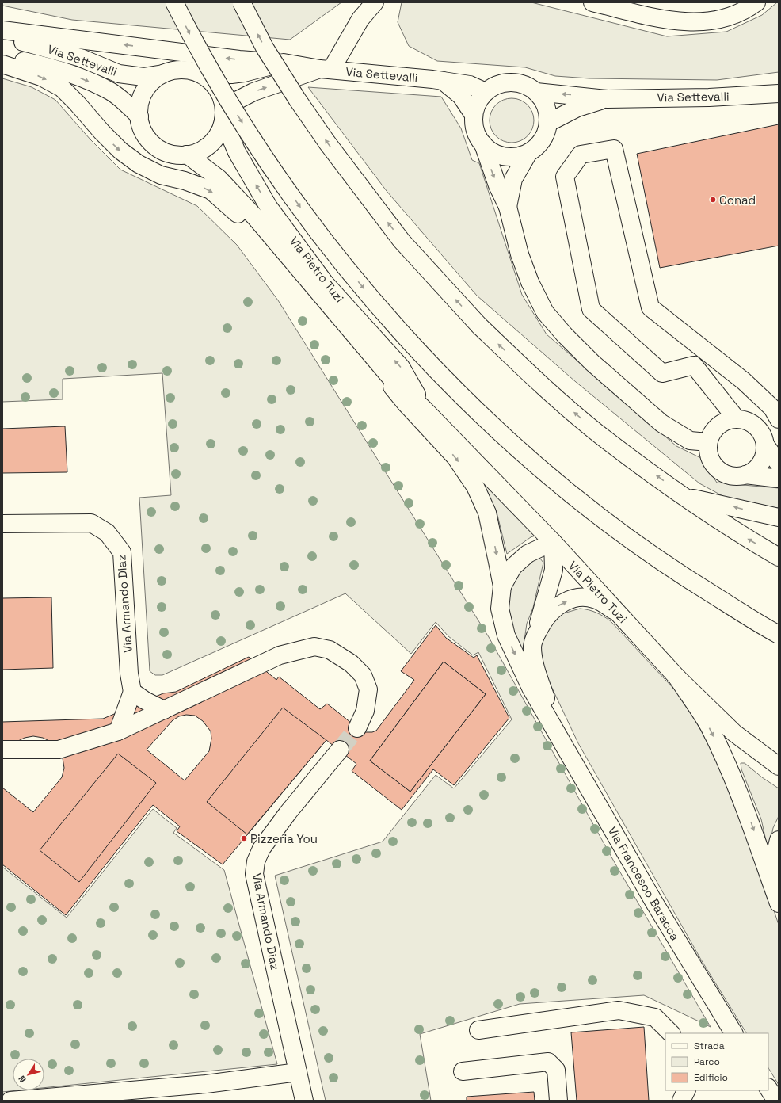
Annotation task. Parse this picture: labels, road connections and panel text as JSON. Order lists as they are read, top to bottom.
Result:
{
  "streets": {
    "main road": [
      "Via Settevalli",
      "Via Pietro Tuzi",
      "Via Armando Diaz",
      "Via Francesco Baracca"
    ]
  },
  "crossings": [
    ["Via Settevalli", "Via Pietro Tuzi"]
  ],
  "places": ["Conad", "Pizzeria You"],
  "legend": ["Strada", "Parco", "Edificio"],
  "north": "bottom left"
}
